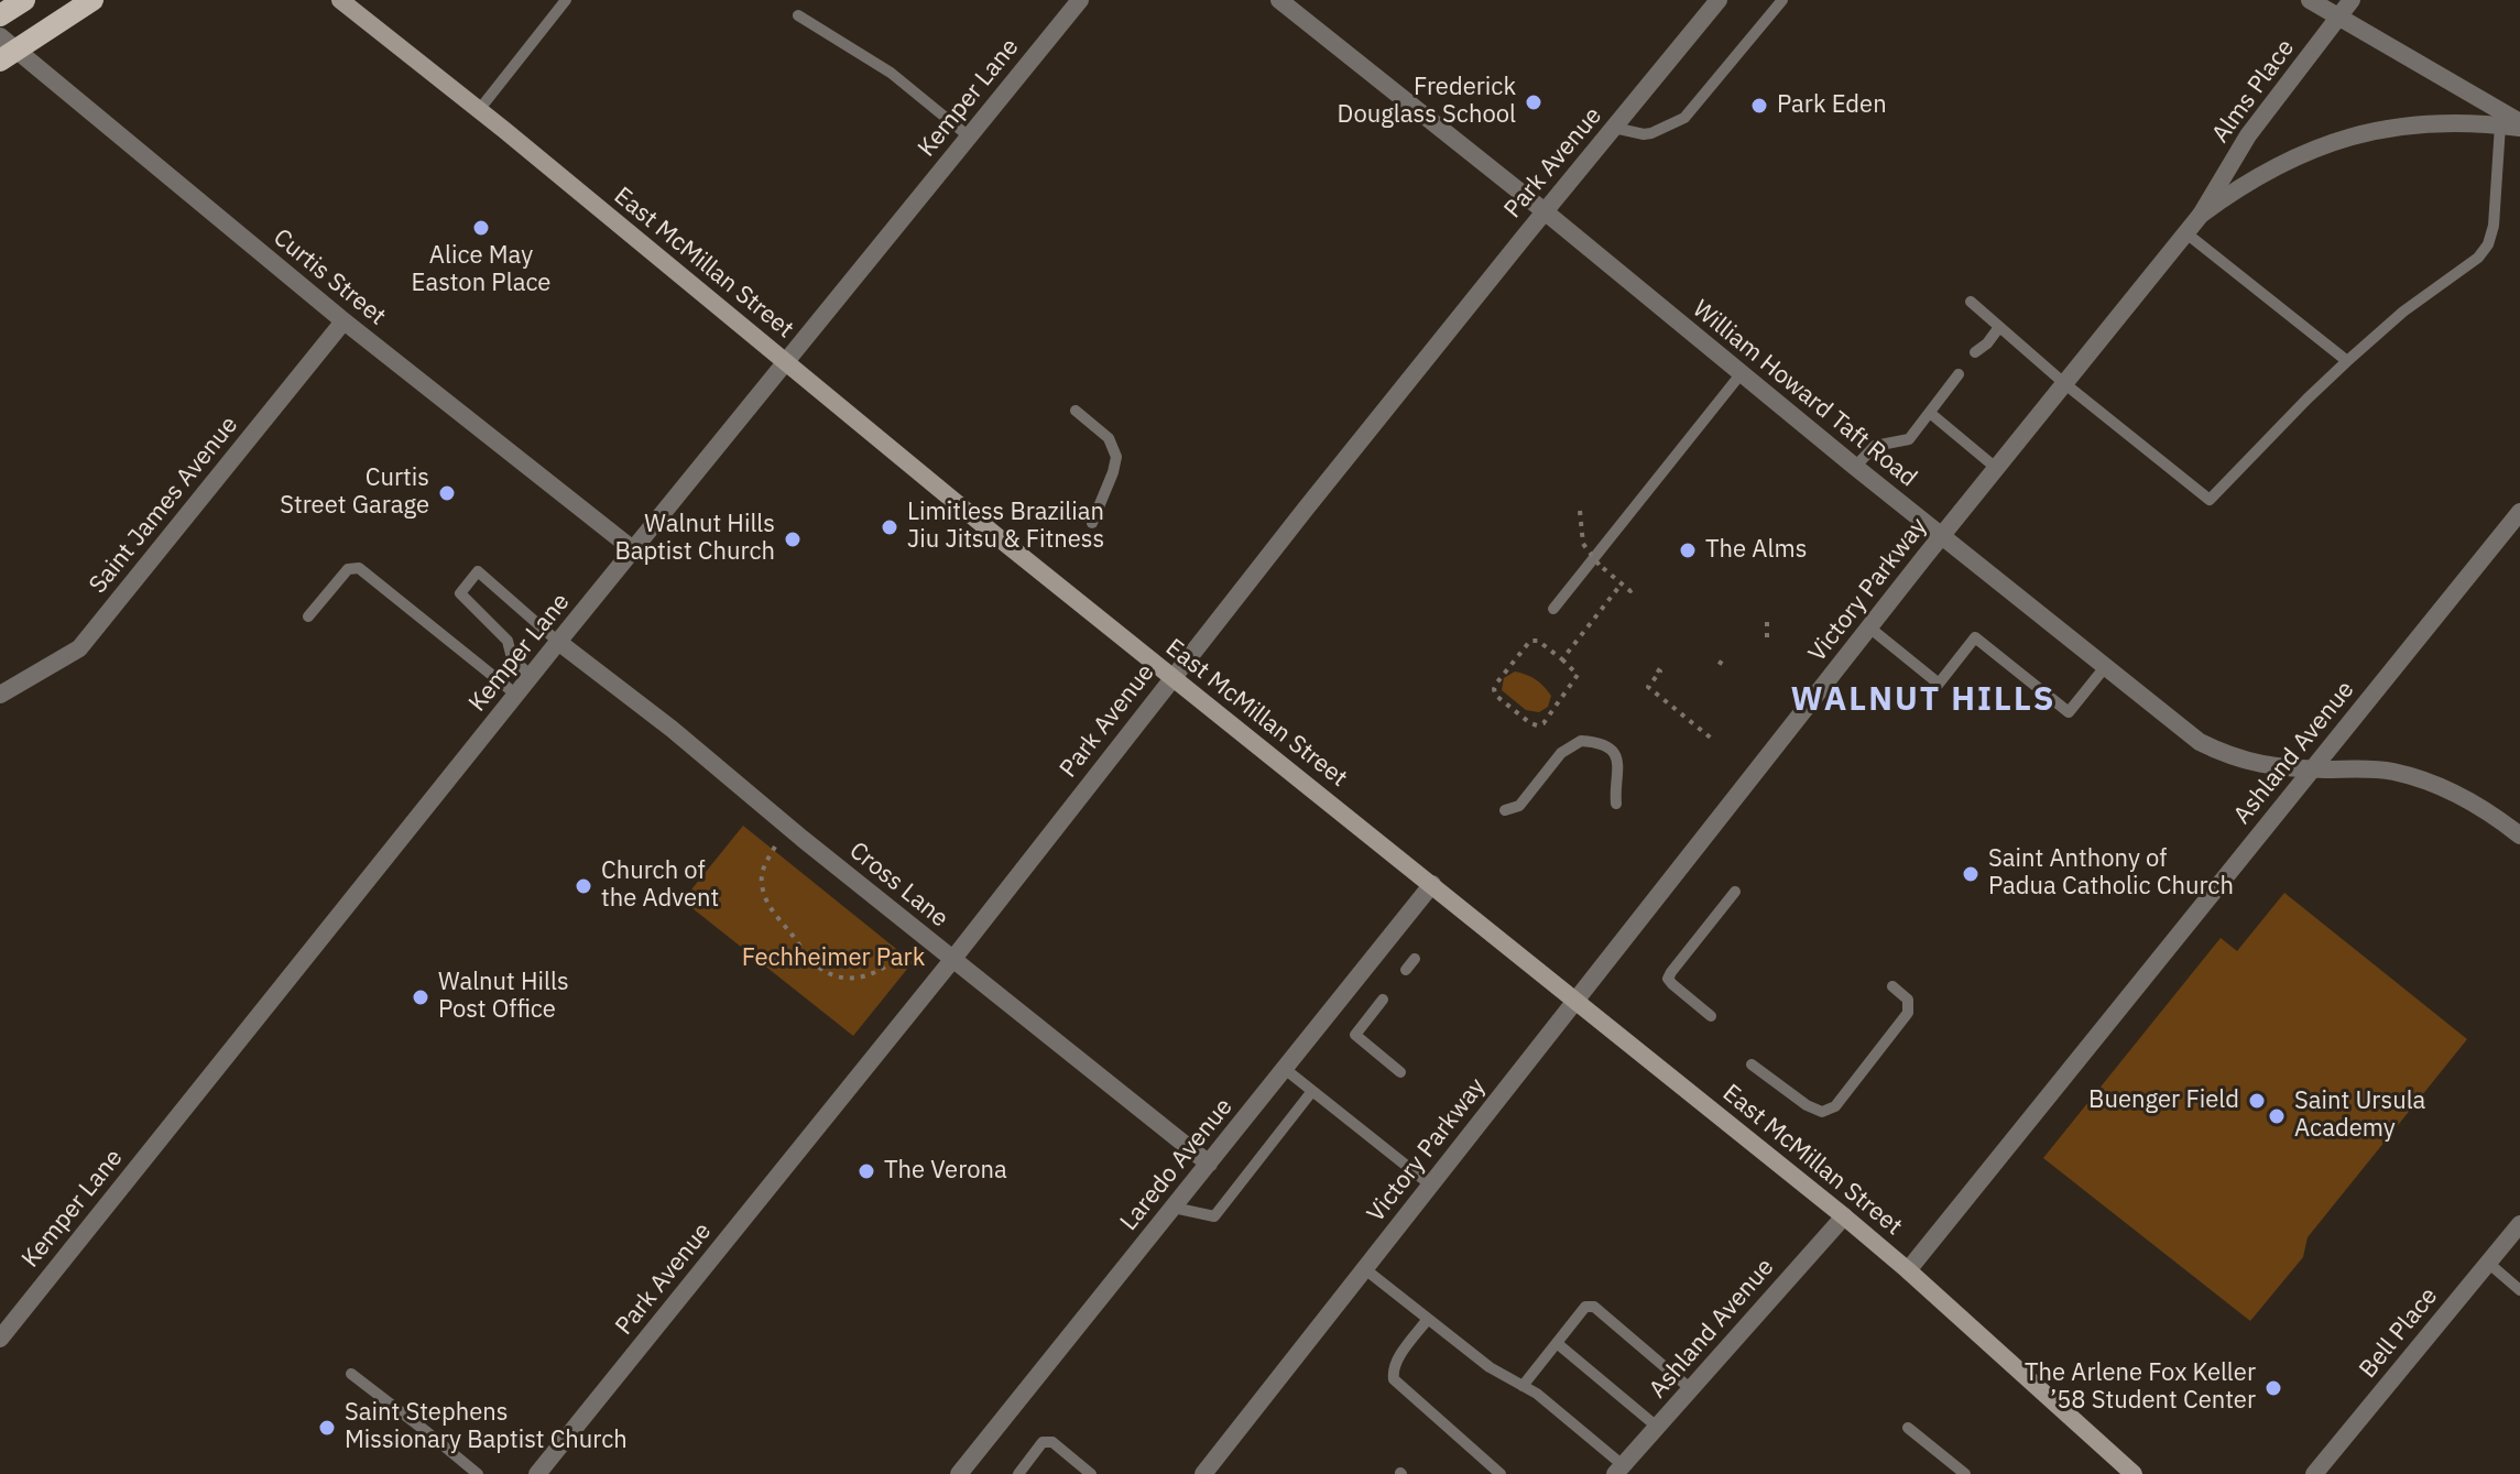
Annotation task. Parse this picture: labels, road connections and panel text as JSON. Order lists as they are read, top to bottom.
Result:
{
  "streets": {
    "main road": ["East McMillan Street"],
    "street": [
      "Alms Place",
      "Kemper Lane",
      "Park Avenue",
      "Curtis Street",
      "William Howard Taft Road",
      "Saint James Avenue",
      "Victory Parkway",
      "Ashland Avenue",
      "Cross Lane",
      "Laredo Avenue",
      "Bell Place"
    ]
  },
  "crossings": [
    ["Alms Place", "Victory Parkway"],
    ["Kemper Lane", "East McMillan Street"],
    ["Kemper Lane", "Curtis Street"],
    ["Kemper Lane", "Cross Lane"],
    ["Park Avenue", "East McMillan Street"],
    ["Park Avenue", "William Howard Taft Road"],
    ["Park Avenue", "Cross Lane"],
    ["East McMillan Street", "Victory Parkway"],
    ["East McMillan Street", "Ashland Avenue"],
    ["East McMillan Street", "Laredo Avenue"],
    ["Curtis Street", "Saint James Avenue"],
    ["William Howard Taft Road", "Victory Parkway"],
    ["William Howard Taft Road", "Ashland Avenue"],
    ["Cross Lane", "Laredo Avenue"]
  ],
  "districts": ["WALNUT HILLS"],
  "parks": ["Fechheimer Park"],
  "places": [
    "Frederick Douglass School",
    "Park Eden",
    "Alice May Easton Place",
    "Curtis Street Garage",
    "Limitless Brazilian Jiu Jitsu & Fitness",
    "Walnut Hills Baptist Church",
    "The Alms",
    "Saint Anthony of Padua Catholic Church",
    "Church of the Advent",
    "Walnut Hills Post Office",
    "Buenger Field",
    "Saint Ursula Academy",
    "The Verona",
    "The Arlene Fox Keller ’58 Student Center",
    "Saint Stephens Missionary Baptist Church"
  ]
}
